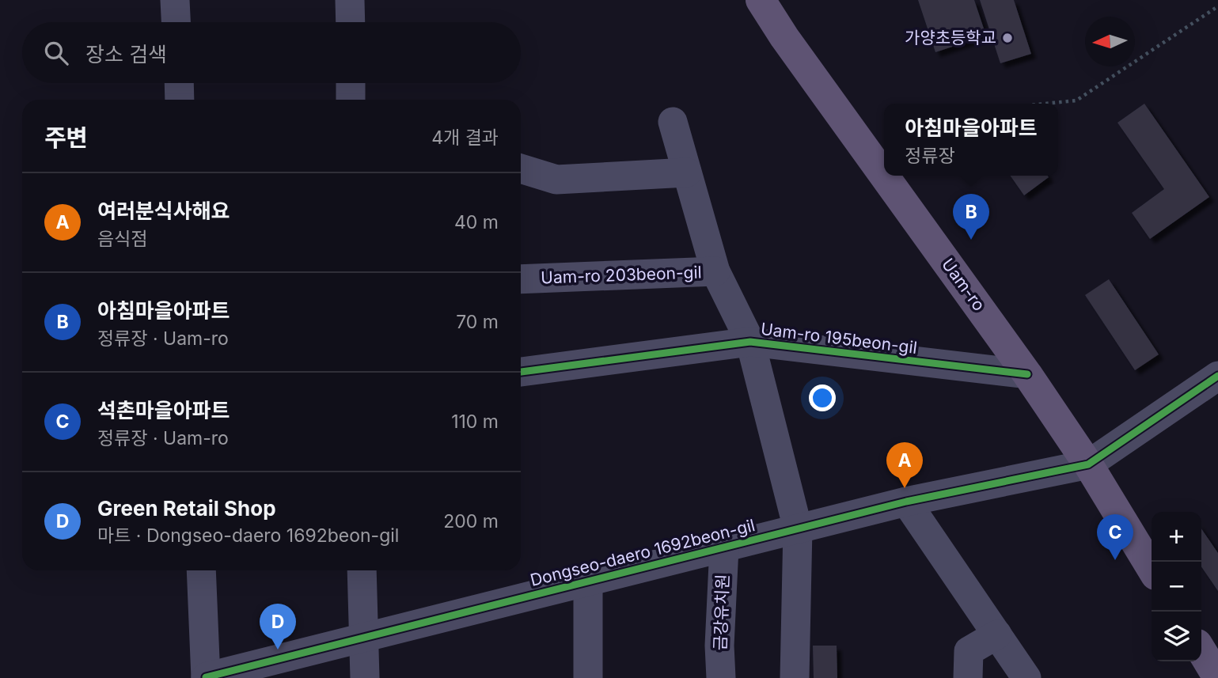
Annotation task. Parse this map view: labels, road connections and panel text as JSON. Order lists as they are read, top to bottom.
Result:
{
  "streets": {
    "main road": ["Uam-ro"],
    "street": [
      "Uam-ro 203beon-gil",
      "Uam-ro 195beon-gil",
      "Dongseo-daero 1692beon-gil",
      "금강유치원"
    ]
  },
  "crossings": [
    ["Uam-ro", "Uam-ro 195beon-gil"],
    ["Uam-ro", "Dongseo-daero 1692beon-gil"],
    ["Uam-ro 195beon-gil", "Dongseo-daero 1692beon-gil"],
    ["Dongseo-daero 1692beon-gil", "금강유치원"]
  ],
  "places": ["가양초등학교"],
  "north": "left",
  "page": {
    "search": "장소 검색",
    "heading": ["주변", "4개 결과"],
    "popup": ["아침마을아파트", "정류장"],
    "list": [
      {
        "mark": "A",
        "name": "여러분식사해요",
        "note": "음식점",
        "value": "40 m"
      },
      {
        "mark": "B",
        "name": "아침마을아파트",
        "note": "정류장 · Uam-ro",
        "value": "70 m"
      },
      {
        "mark": "C",
        "name": "석촌마을아파트",
        "note": "정류장 · Uam-ro",
        "value": "110 m"
      },
      {
        "mark": "D",
        "name": "Green Retail Shop",
        "note": "마트 · Dongseo-daero 1692beon-gil",
        "value": "200 m"
      }
    ],
    "pins": [
      "B",
      "A",
      "C",
      "D"
    ],
    "map_buttons": ["+", "−"]
  }
}
